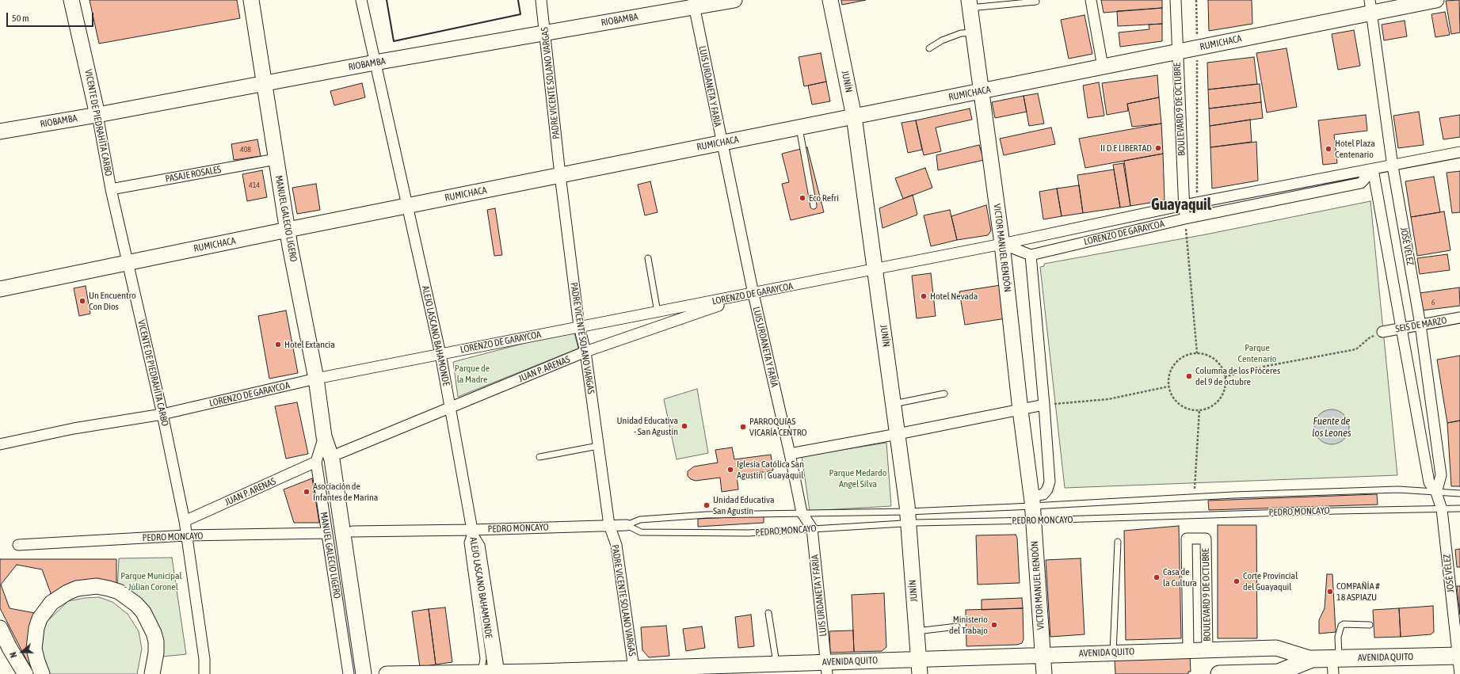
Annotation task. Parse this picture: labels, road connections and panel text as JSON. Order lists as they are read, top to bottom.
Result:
{
  "streets": {
    "main road": ["AVENIDA QUITO"],
    "street": [
      "RIOBAMBA",
      "RUMICHACA",
      "JUNÍN",
      "PADRE VICENTE SOLANO VARGAS",
      "LUIS URDANETA Y FARÍA",
      "BOULEVARD 9 DE OCTUBRE",
      "VICENTE DE PIEDRAHÍTA CARBO",
      "PASAJE ROSALES",
      "MANUEL GALECIO LIGERO",
      "LORENZO DE GARAYCOA",
      "JOSÉ VÉLEZ",
      "VICTOR MANUEL RENDÓN",
      "SEIS DE MARZO",
      "ALEJO LASCANO BAHAMONDE",
      "JUAN P. ARENAS",
      "PEDRO MONCAYO"
    ]
  },
  "crossings": [
    ["RIOBAMBA", "PADRE VICENTE SOLANO VARGAS"],
    ["RIOBAMBA", "LUIS URDANETA Y FARÍA"],
    ["RIOBAMBA", "VICENTE DE PIEDRAHÍTA CARBO"],
    ["RIOBAMBA", "MANUEL GALECIO LIGERO"],
    ["RIOBAMBA", "ALEJO LASCANO BAHAMONDE"],
    ["RUMICHACA", "JUNÍN"],
    ["RUMICHACA", "PADRE VICENTE SOLANO VARGAS"],
    ["RUMICHACA", "LUIS URDANETA Y FARÍA"],
    ["RUMICHACA", "BOULEVARD 9 DE OCTUBRE"],
    ["RUMICHACA", "VICENTE DE PIEDRAHÍTA CARBO"],
    ["RUMICHACA", "MANUEL GALECIO LIGERO"],
    ["RUMICHACA", "JOSÉ VÉLEZ"],
    ["RUMICHACA", "VICTOR MANUEL RENDÓN"],
    ["RUMICHACA", "ALEJO LASCANO BAHAMONDE"],
    ["JUNÍN", "LORENZO DE GARAYCOA"],
    ["JUNÍN", "PEDRO MONCAYO"],
    ["JUNÍN", "AVENIDA QUITO"],
    ["PADRE VICENTE SOLANO VARGAS", "LORENZO DE GARAYCOA"],
    ["PADRE VICENTE SOLANO VARGAS", "JUAN P. ARENAS"],
    ["PADRE VICENTE SOLANO VARGAS", "PEDRO MONCAYO"],
    ["PADRE VICENTE SOLANO VARGAS", "AVENIDA QUITO"],
    ["LUIS URDANETA Y FARÍA", "LORENZO DE GARAYCOA"],
    ["LUIS URDANETA Y FARÍA", "JUAN P. ARENAS"],
    ["LUIS URDANETA Y FARÍA", "PEDRO MONCAYO"],
    ["LUIS URDANETA Y FARÍA", "AVENIDA QUITO"],
    ["BOULEVARD 9 DE OCTUBRE", "LORENZO DE GARAYCOA"],
    ["BOULEVARD 9 DE OCTUBRE", "AVENIDA QUITO"],
    ["VICENTE DE PIEDRAHÍTA CARBO", "PASAJE ROSALES"],
    ["VICENTE DE PIEDRAHÍTA CARBO", "LORENZO DE GARAYCOA"],
    ["VICENTE DE PIEDRAHÍTA CARBO", "JUAN P. ARENAS"],
    ["VICENTE DE PIEDRAHÍTA CARBO", "PEDRO MONCAYO"],
    ["PASAJE ROSALES", "MANUEL GALECIO LIGERO"],
    ["MANUEL GALECIO LIGERO", "LORENZO DE GARAYCOA"],
    ["MANUEL GALECIO LIGERO", "JUAN P. ARENAS"],
    ["MANUEL GALECIO LIGERO", "PEDRO MONCAYO"],
    ["LORENZO DE GARAYCOA", "JOSÉ VÉLEZ"],
    ["LORENZO DE GARAYCOA", "VICTOR MANUEL RENDÓN"],
    ["LORENZO DE GARAYCOA", "ALEJO LASCANO BAHAMONDE"],
    ["LORENZO DE GARAYCOA", "JUAN P. ARENAS"],
    ["JOSÉ VÉLEZ", "SEIS DE MARZO"],
    ["JOSÉ VÉLEZ", "PEDRO MONCAYO"],
    ["JOSÉ VÉLEZ", "AVENIDA QUITO"],
    ["VICTOR MANUEL RENDÓN", "PEDRO MONCAYO"],
    ["VICTOR MANUEL RENDÓN", "AVENIDA QUITO"],
    ["ALEJO LASCANO BAHAMONDE", "JUAN P. ARENAS"],
    ["ALEJO LASCANO BAHAMONDE", "PEDRO MONCAYO"],
    ["ALEJO LASCANO BAHAMONDE", "AVENIDA QUITO"]
  ],
  "districts": ["Guayaquil"],
  "water": ["Fuente de los Leones"],
  "parks": [
    "Parque Centenario",
    "Parque de la Madre",
    "Parque Medardo Angel Silva",
    "Parque Municipal - Júlian Coronel"
  ],
  "places": [
    "II D.E LIBERTAD",
    "Hotel Plaza Centenario",
    "Eco Refri",
    "Hotel Nevada",
    "Un Encuentro Con Dios",
    "Hotel Extancia",
    "Columna de los Próceres del 9 de octubre",
    "Unidad Educativa - San Agustin",
    "PARROQUIAS VICARÍA CENTRO",
    "Iglesia Católica San Agustín | Guayaquil",
    "Asociación de Infantes de Marina",
    "Unidad Educativa San Agustín",
    "Casa de la Cultura",
    "Corte Provincial del Guayaquil",
    "COMPAÑÍA # 18 ASPIAZU",
    "Ministerio del Trabajo"
  ],
  "house_numbers": ["408", "414", "6"],
  "scale_bar": "50 m",
  "north": "left"
}
